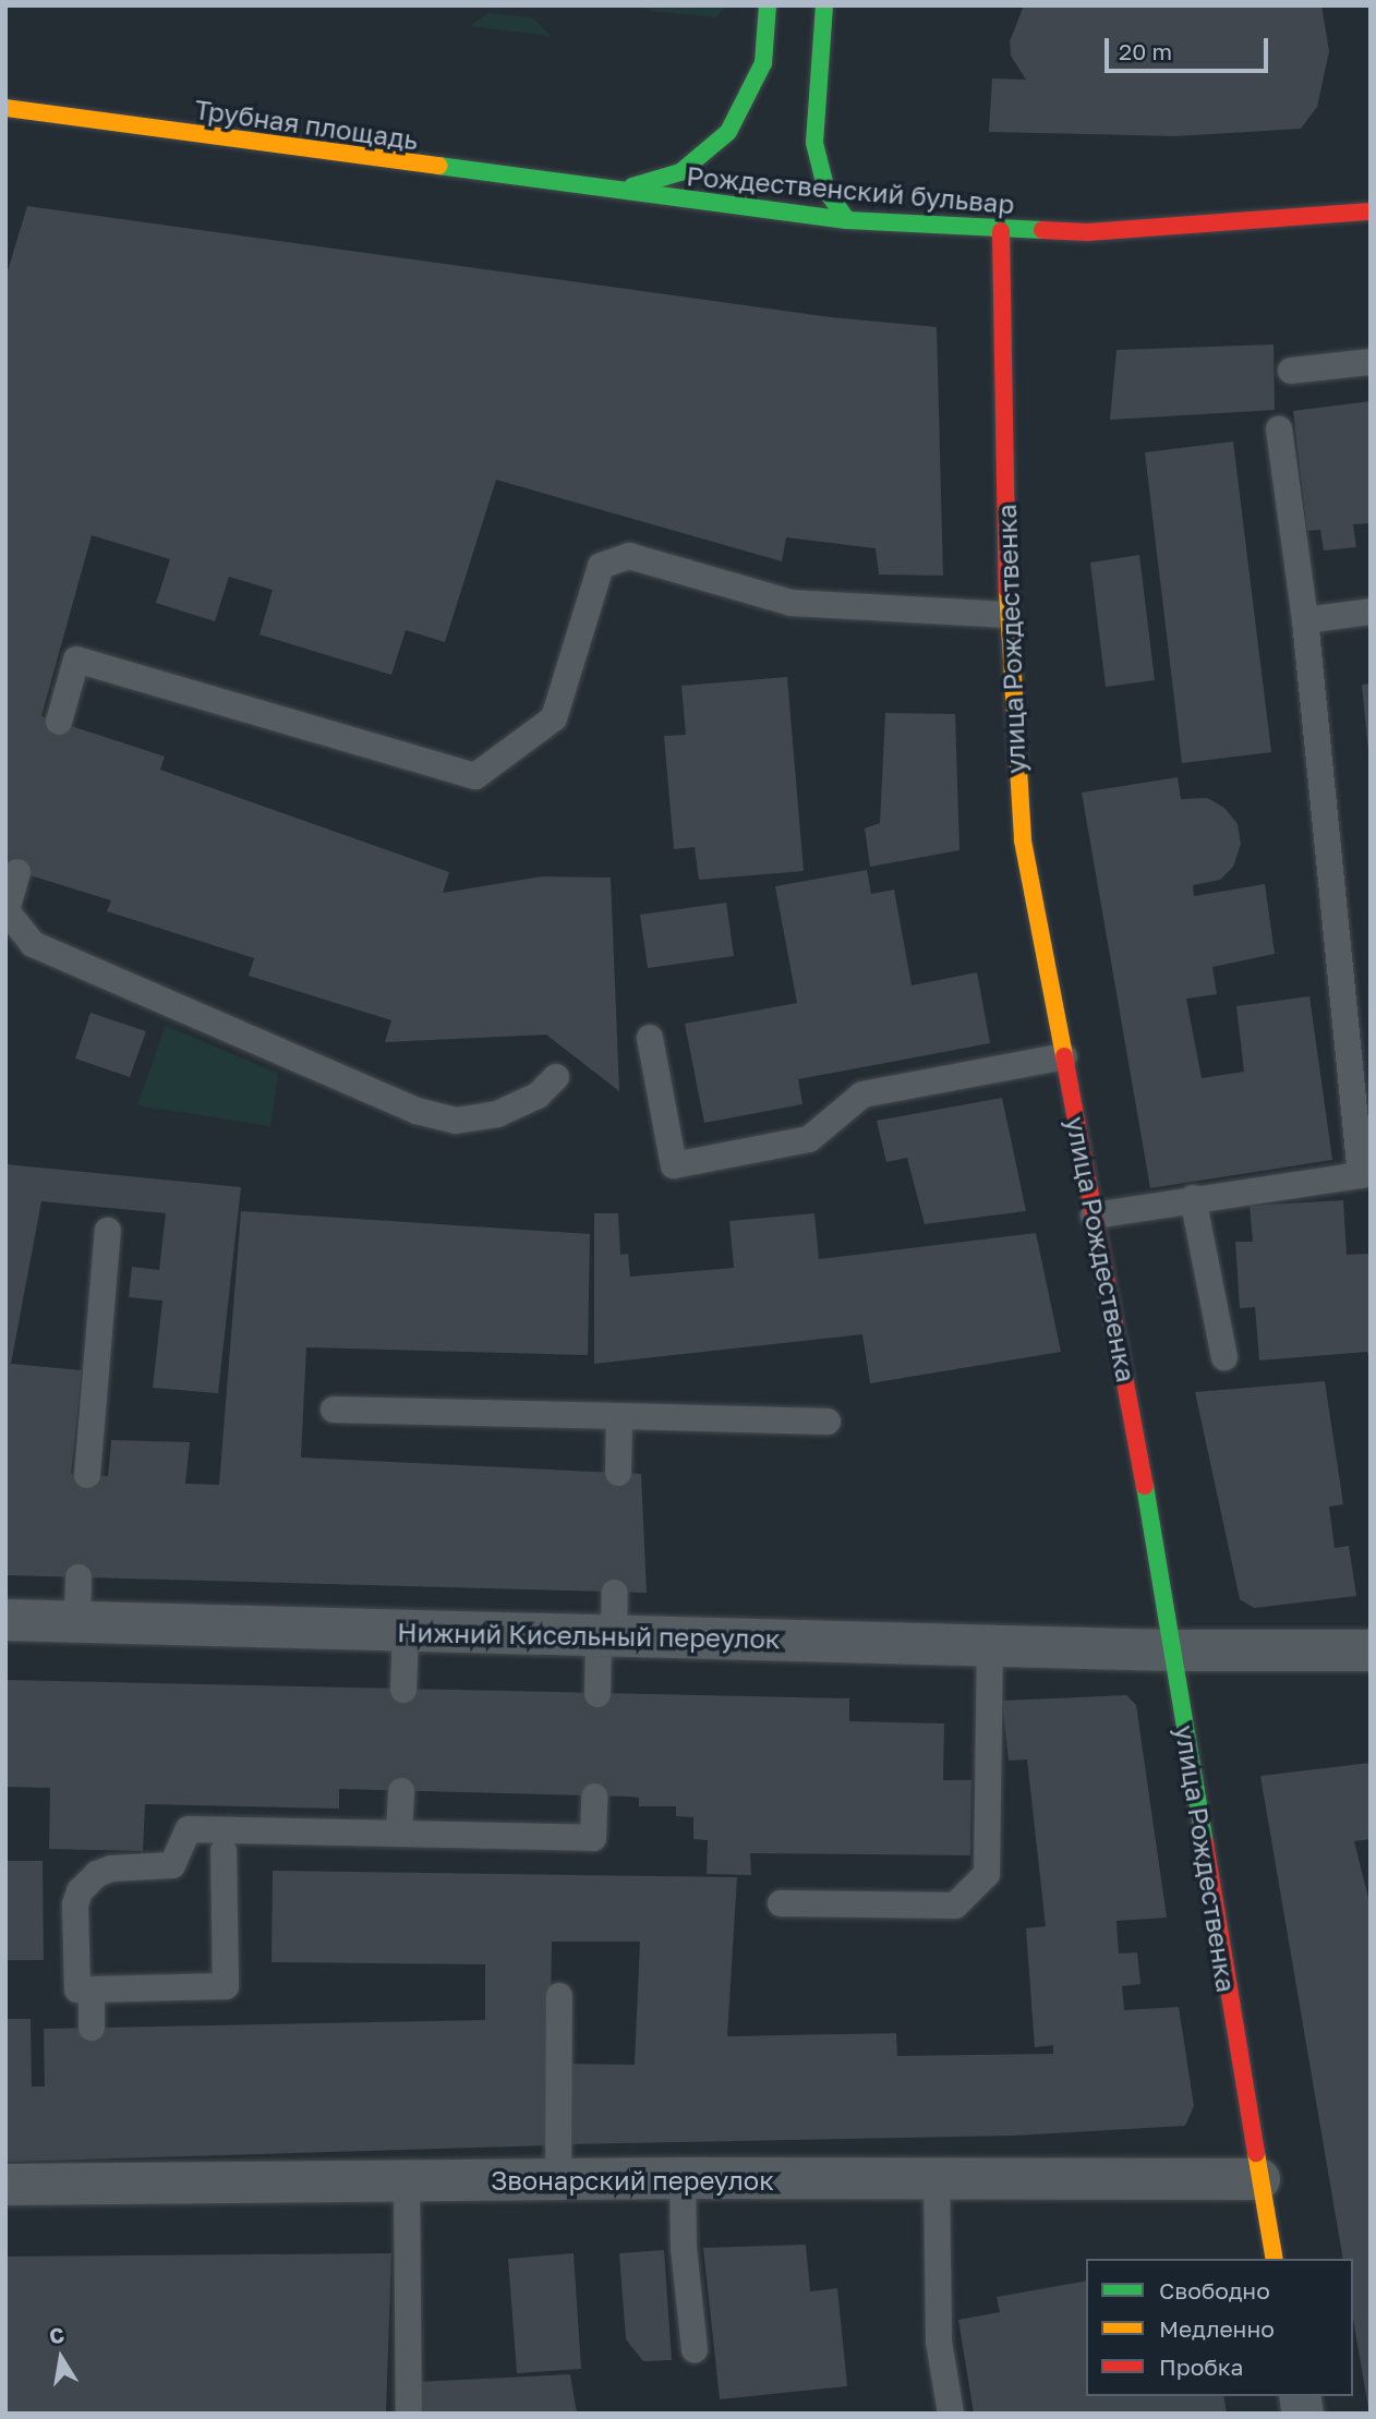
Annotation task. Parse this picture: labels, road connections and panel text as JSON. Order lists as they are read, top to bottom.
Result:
{
  "streets": {
    "street": [
      "Трубная площадь",
      "Рождественский бульвар",
      "улица Рождественка",
      "Нижний Кисельный переулок",
      "Звонарский переулок"
    ]
  },
  "crossings": [
    ["Трубная площадь", "Рождественский бульвар"],
    ["Рождественский бульвар", "улица Рождественка"],
    ["улица Рождественка", "Нижний Кисельный переулок"],
    ["улица Рождественка", "Звонарский переулок"]
  ],
  "legend": ["Свободно", "Медленно", "Пробка"],
  "scale_bar": "20 m",
  "north": "top"
}
